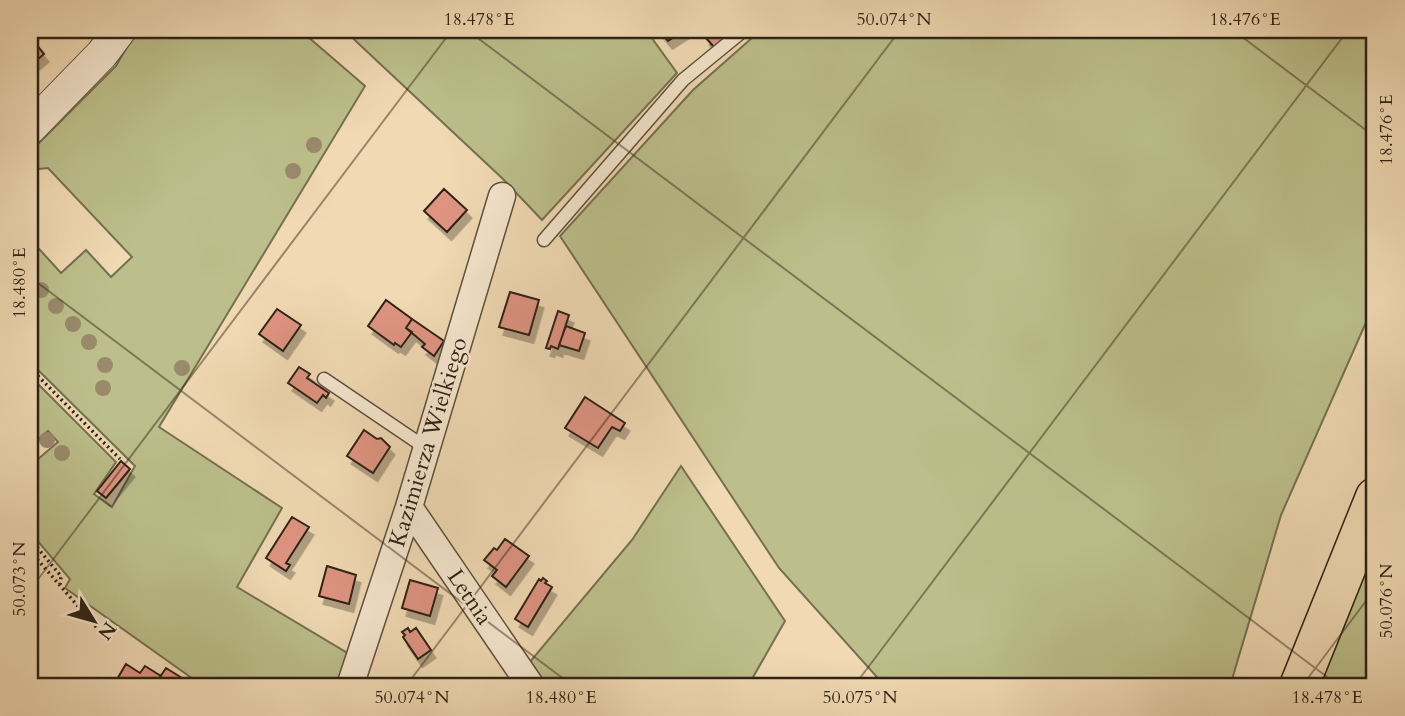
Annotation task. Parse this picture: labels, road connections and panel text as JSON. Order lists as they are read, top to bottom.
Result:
{
  "streets": {
    "street": ["Kazimierza Wielkiego", "Letnia"]
  },
  "crossings": [
    ["Kazimierza Wielkiego", "Letnia"]
  ],
  "north": "bottom right",
  "coordinates": [
    "18.478°E",
    "50.074°N",
    "18.476°E",
    "18.480°E",
    "50.073°N",
    "50.076°N",
    "50.075°N"
  ]
}
